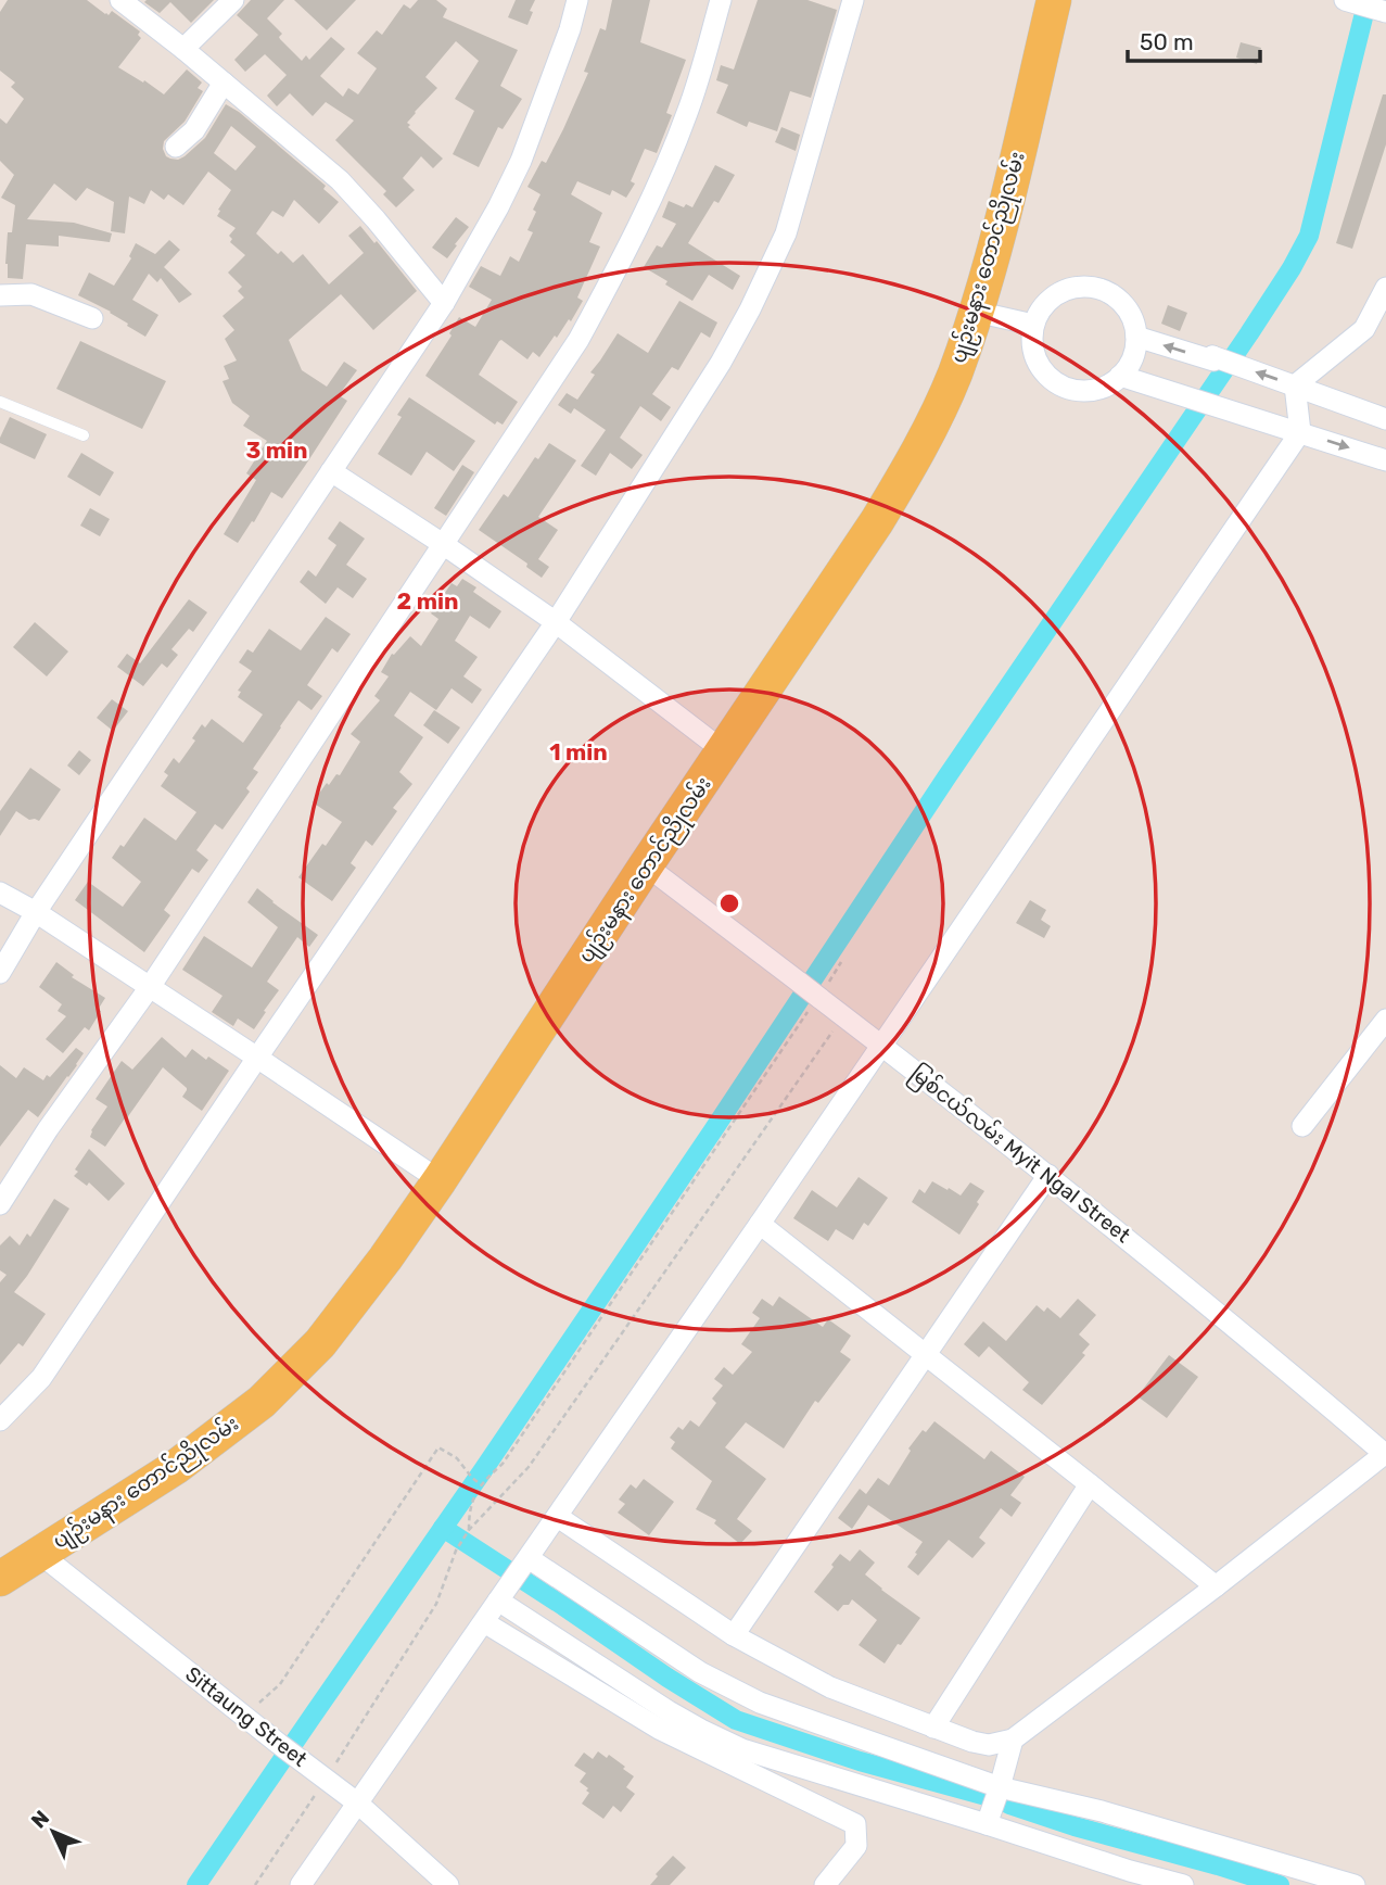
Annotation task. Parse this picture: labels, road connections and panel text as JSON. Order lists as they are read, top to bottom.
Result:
{
  "streets": {
    "main road": ["ပျဉ်းမနား တောင်ညိုလမ်း"],
    "street": ["မြစ်ငယ်လမ်း Myit Ngal Street", "Sittaung Street"]
  },
  "crossings": [
    ["ပျဉ်းမနား တောင်ညိုလမ်း", "မြစ်ငယ်လမ်း Myit Ngal Street"],
    ["ပျဉ်းမနား တောင်ညိုလမ်း", "Sittaung Street"]
  ],
  "scale_bar": "50 m",
  "north": "top left",
  "rings": ["3 min", "2 min", "1 min"]
}
